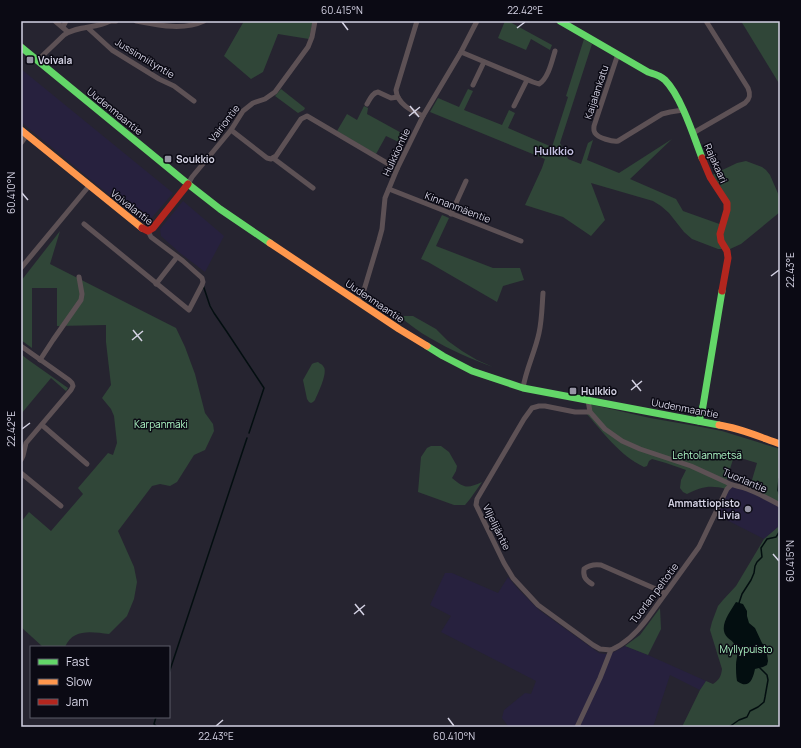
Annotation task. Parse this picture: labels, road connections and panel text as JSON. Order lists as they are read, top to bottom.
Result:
{
  "streets": {
    "main road": ["Uudenmaantie", "Rajakaari", "Voivalantie"],
    "street": [
      "Jussinniityntie",
      "Kaijalankatu",
      "Vairiontie",
      "Hulkkiontie",
      "Kinnanmäentie",
      "Tuorlantie",
      "Viljelijäntie",
      "Tuorlan peltotie"
    ]
  },
  "crossings": [
    ["Kaijalankatu", "Rajakaari"],
    ["Uudenmaantie", "Vairiontie"],
    ["Uudenmaantie", "Hulkkiontie"],
    ["Uudenmaantie", "Rajakaari"],
    ["Hulkkiontie", "Kinnanmäentie"],
    ["Tuorlantie", "Viljelijäntie"],
    ["Tuorlantie", "Tuorlan peltotie"],
    ["Viljelijäntie", "Tuorlan peltotie"]
  ],
  "districts": ["Hulkkio"],
  "parks": ["Karpanmäki", "Lehtolanmetsä", "Myllypuisto"],
  "places": {
    "transit": ["Voivala", "Soukkio", "Hulkkio"],
    "other": ["Ammattiopisto Livia"]
  },
  "legend": ["Fast", "Slow", "Jam"],
  "coordinates": [
    "60.415°N",
    "22.42°E",
    "60.410°N",
    "22.43°E"
  ]
}
